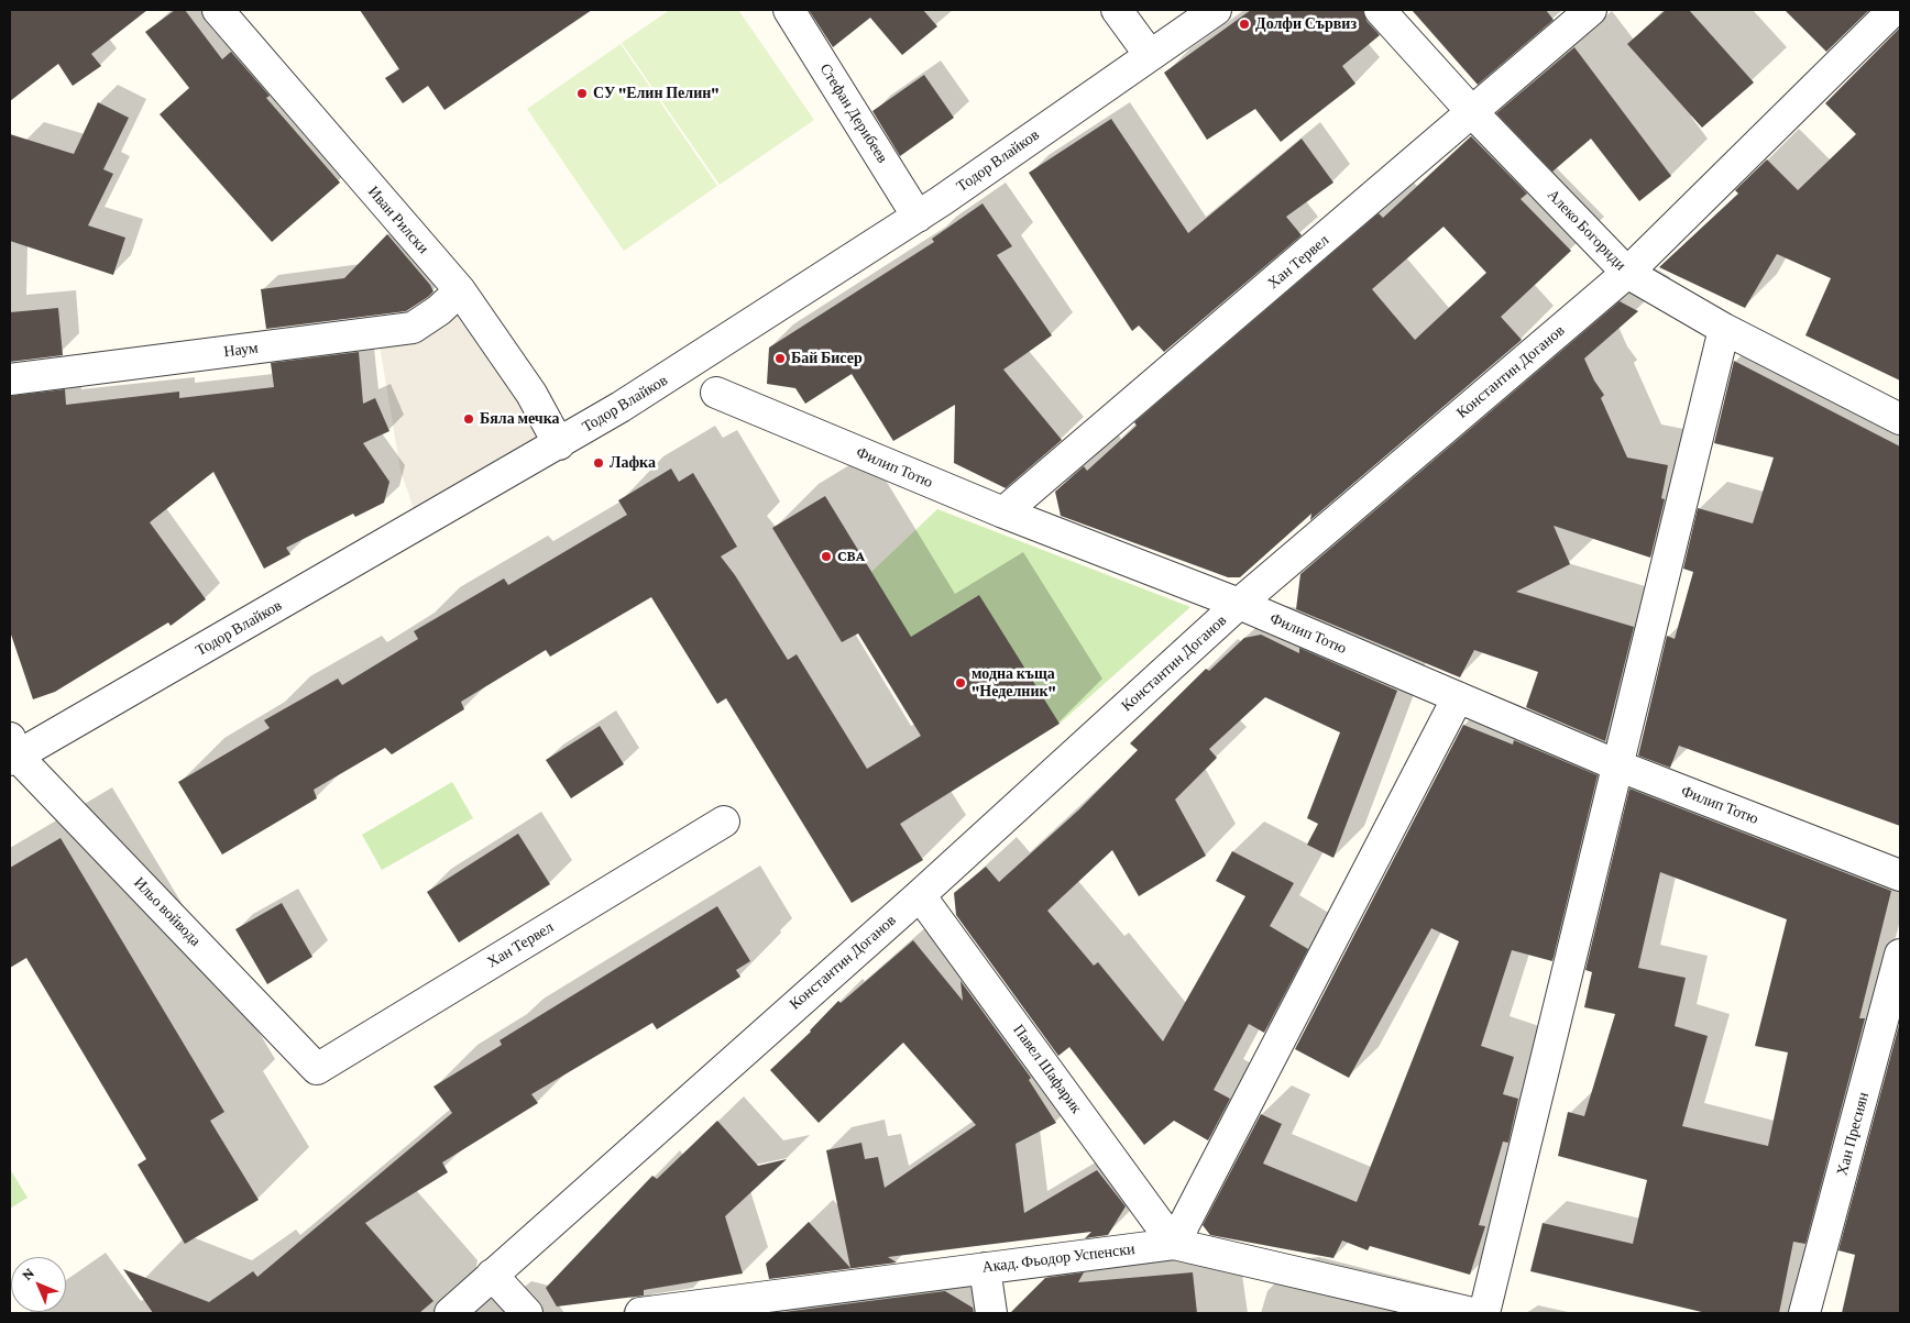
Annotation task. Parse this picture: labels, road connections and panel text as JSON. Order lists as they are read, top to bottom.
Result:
{
  "streets": {
    "street": [
      "Стефан Дерибеев",
      "Тодор Влайков",
      "Иван Рилски",
      "Алеко Богориди",
      "Хан Тервел",
      "Наум",
      "Константин Доганов",
      "Филип Тотю",
      "Ильо войвода",
      "Павел Шафарик",
      "Хан Пресиян",
      "Акад. Фьодор Успенски"
    ]
  },
  "crossings": [
    ["Стефан Дерибеев", "Тодор Влайков"],
    ["Тодор Влайков", "Иван Рилски"],
    ["Тодор Влайков", "Ильо войвода"],
    ["Иван Рилски", "Наум"],
    ["Алеко Богориди", "Хан Тервел"],
    ["Алеко Богориди", "Константин Доганов"],
    ["Хан Тервел", "Филип Тотю"],
    ["Хан Тервел", "Ильо войвода"],
    ["Константин Доганов", "Филип Тотю"],
    ["Константин Доганов", "Павел Шафарик"],
    ["Павел Шафарик", "Акад. Фьодор Успенски"]
  ],
  "places": [
    "Долфи Сървиз",
    "СУ \"Елин Пелин\"",
    "Бай Бисер",
    "Бяла мечка",
    "Лафка",
    "CBA",
    "модна къща \"Неделник\""
  ],
  "north": "top left"
}
